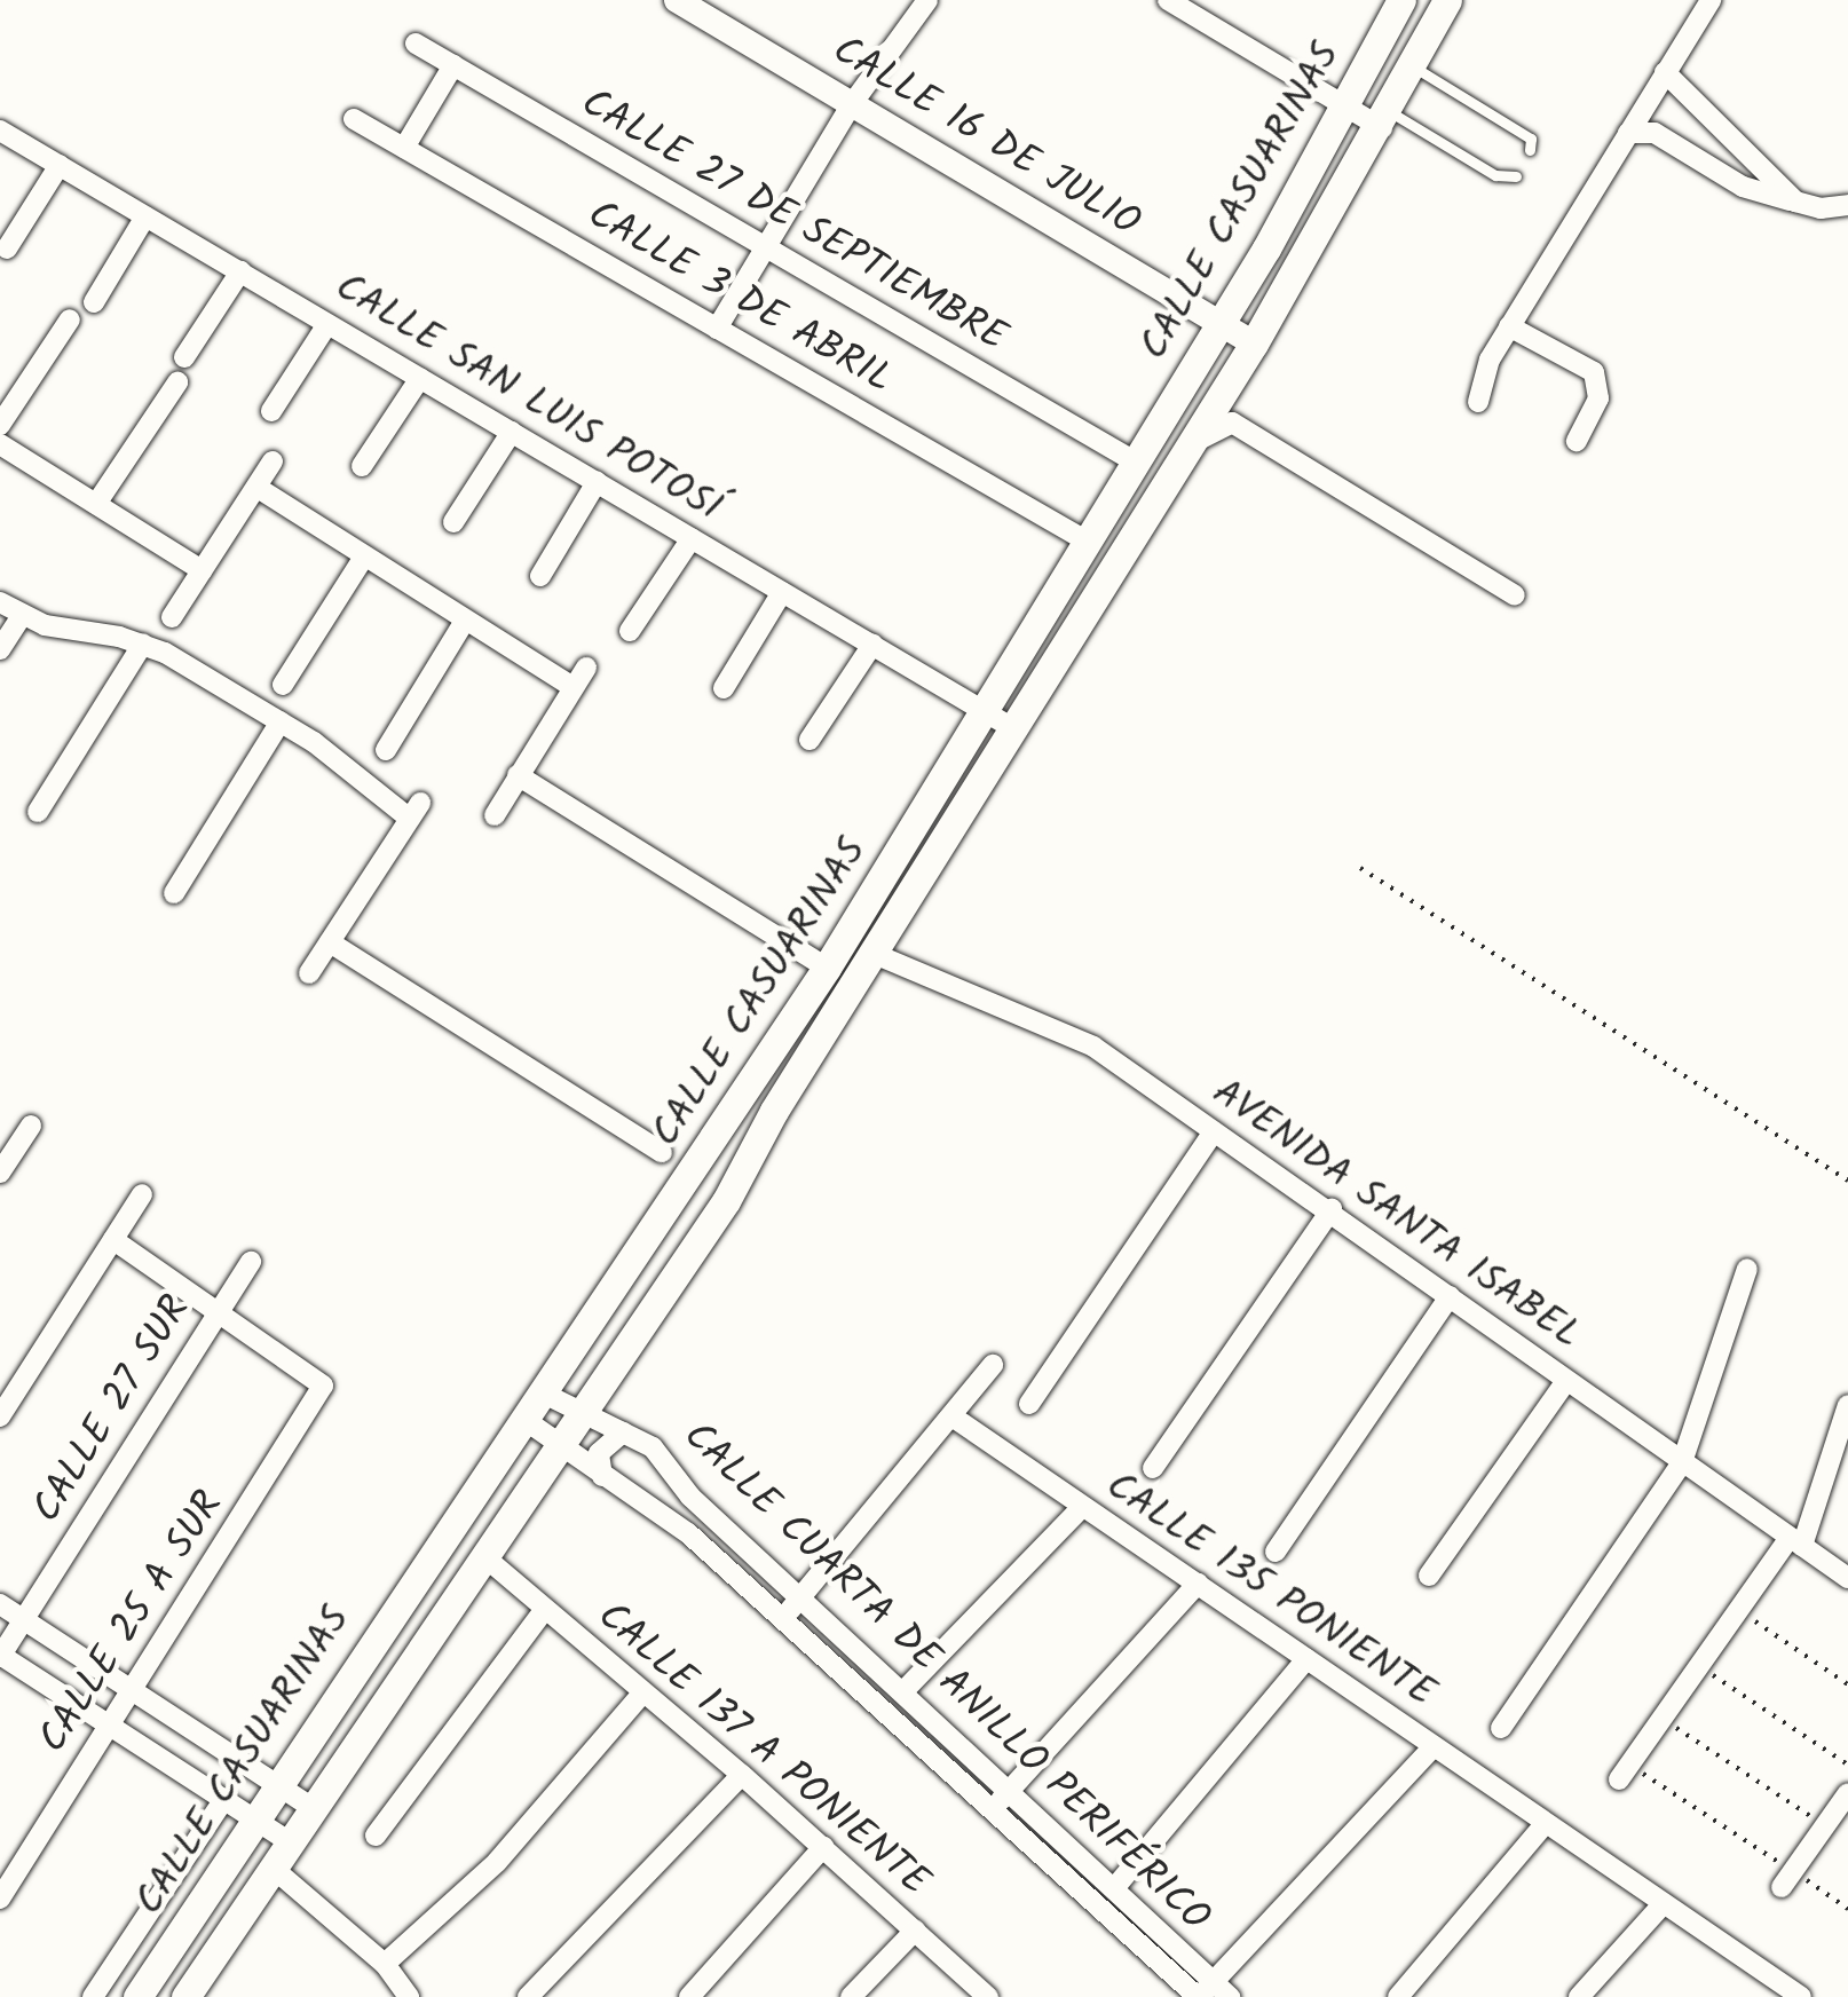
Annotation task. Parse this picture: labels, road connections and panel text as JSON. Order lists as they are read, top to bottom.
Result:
{
  "streets": {
    "main road": ["CALLE CASUARINAS"],
    "street": [
      "CALLE 16 DE JULIO",
      "CALLE 27 DE SEPTIEMBRE",
      "CALLE 3 DE ABRIL",
      "CALLE SAN LUIS POTOSÍ",
      "AVENIDA SANTA ISABEL",
      "CALLE 27 SUR",
      "CALLE 135 PONIENTE",
      "CALLE 25 A SUR",
      "CALLE CUARTA DE ANILLO PERIFÉRICO",
      "CALLE 137 A PONIENTE"
    ]
  },
  "crossings": [
    ["CALLE 16 DE JULIO", "CALLE CASUARINAS"],
    ["CALLE CASUARINAS", "CALLE 27 DE SEPTIEMBRE"],
    ["CALLE CASUARINAS", "CALLE 3 DE ABRIL"],
    ["CALLE CASUARINAS", "CALLE SAN LUIS POTOSÍ"],
    ["CALLE CASUARINAS", "AVENIDA SANTA ISABEL"],
    ["CALLE CASUARINAS", "CALLE CUARTA DE ANILLO PERIFÉRICO"],
    ["CALLE CASUARINAS", "CALLE 137 A PONIENTE"],
    ["CALLE 27 SUR", "CALLE 25 A SUR"]
  ]
}
